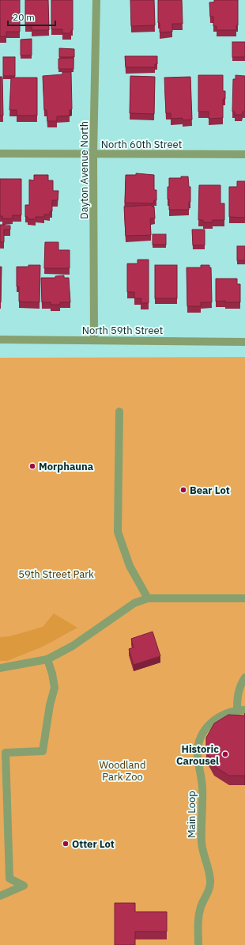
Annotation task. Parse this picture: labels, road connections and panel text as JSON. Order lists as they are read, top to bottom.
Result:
{
  "streets": {
    "street": [
      "North 60th Street",
      "Dayton Avenue North",
      "North 59th Street",
      "Main Loop"
    ]
  },
  "crossings": [
    ["North 60th Street", "Dayton Avenue North"],
    ["Dayton Avenue North", "North 59th Street"]
  ],
  "parks": ["59th Street Park", "Woodland Park Zoo"],
  "places": [
    "Morphauna",
    "Bear Lot",
    "Historic Carousel",
    "Otter Lot"
  ],
  "scale_bar": "20 m"
}
